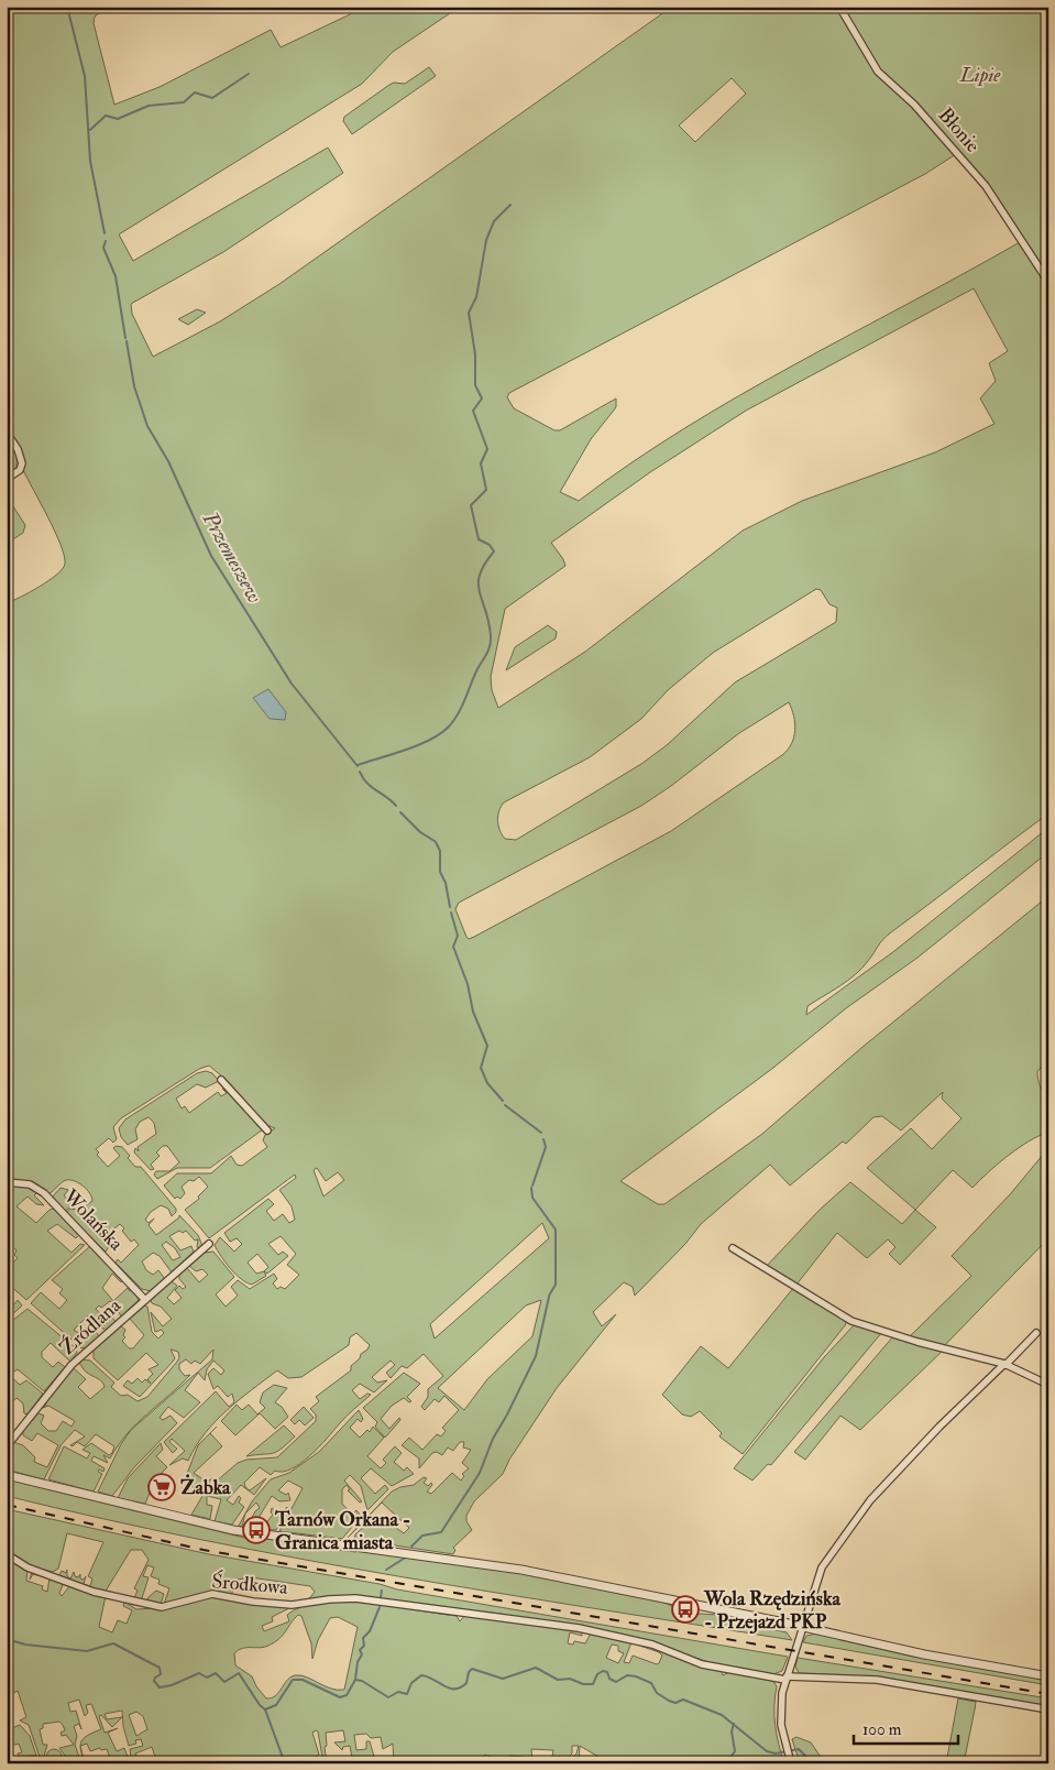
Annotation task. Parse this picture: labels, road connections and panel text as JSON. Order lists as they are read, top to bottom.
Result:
{
  "streets": {
    "street": [
      "Błonie",
      "Wolańska",
      "Źródlana",
      "Środkowa"
    ]
  },
  "crossings": [
    ["Wolańska", "Źródlana"]
  ],
  "water": ["Przemeszew"],
  "parks": ["Lipie"],
  "places": {
    "supermarket": ["Żabka"],
    "bus stop": ["Tarnów Orkana - Granica miasta", "Wola Rzędzińska - Przejazd PKP"]
  },
  "scale_bar": "100 m"
}
